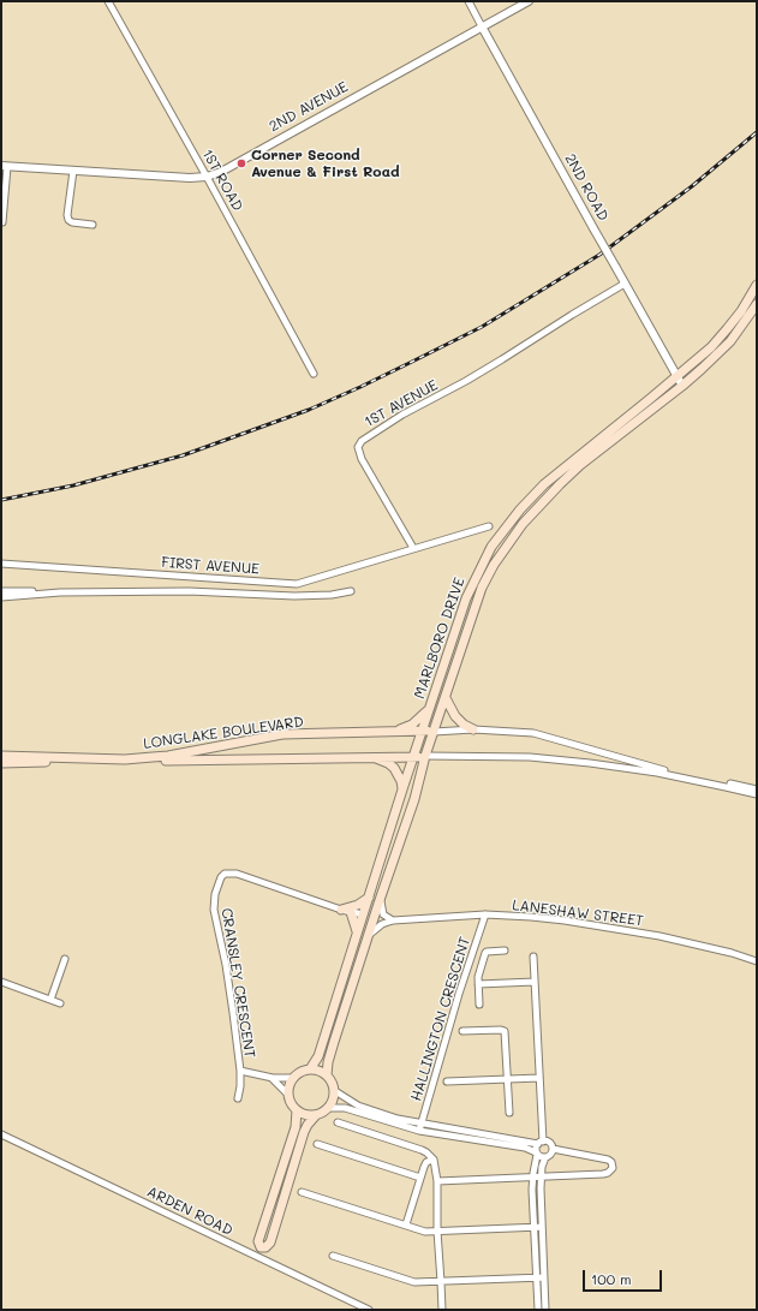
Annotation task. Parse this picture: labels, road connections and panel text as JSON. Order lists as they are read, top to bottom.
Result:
{
  "streets": {
    "main road": ["MARLBORO DRIVE", "LONGLAKE BOULEVARD"],
    "street": [
      "2ND AVENUE",
      "1ST ROAD",
      "2ND ROAD",
      "1ST AVENUE",
      "FIRST AVENUE",
      "LANESHAW STREET",
      "CRANSLEY CRESCENT",
      "HALLINGTON CRESCENT",
      "ARDEN ROAD"
    ]
  },
  "crossings": [
    ["2ND AVENUE", "1ST ROAD"],
    ["2ND AVENUE", "2ND ROAD"],
    ["2ND ROAD", "1ST AVENUE"],
    ["2ND ROAD", "MARLBORO DRIVE"],
    ["1ST AVENUE", "FIRST AVENUE"],
    ["MARLBORO DRIVE", "LONGLAKE BOULEVARD"],
    ["MARLBORO DRIVE", "LANESHAW STREET"],
    ["MARLBORO DRIVE", "CRANSLEY CRESCENT"],
    ["LANESHAW STREET", "HALLINGTON CRESCENT"]
  ],
  "places": ["Corner Second Avenue & First Road"],
  "scale_bar": "100 m"
}
